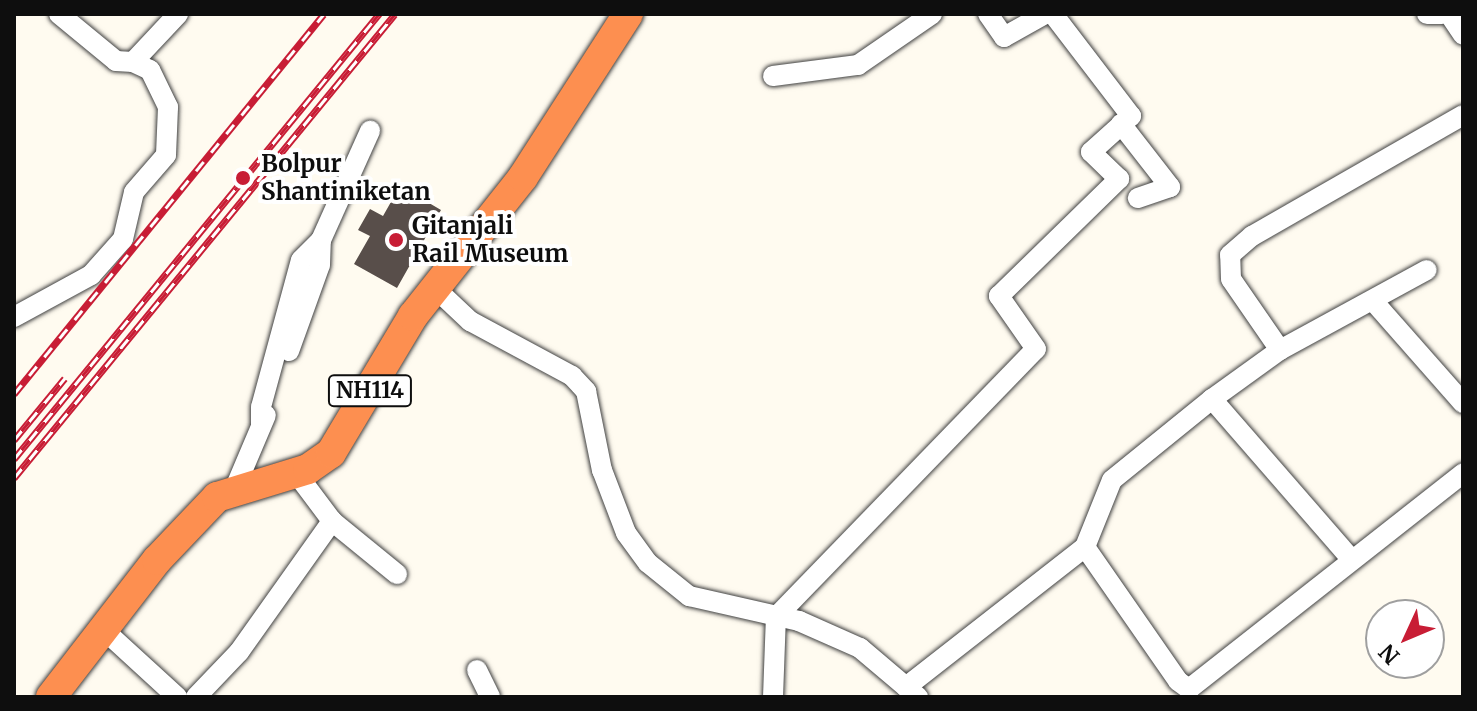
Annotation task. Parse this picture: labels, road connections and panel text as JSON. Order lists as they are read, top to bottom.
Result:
{
  "streets": {
    "highway": ["NH114"]
  },
  "places": ["Bolpur Shantiniketan", "Gitanjali Rail Museum"],
  "north": "bottom left"
}
